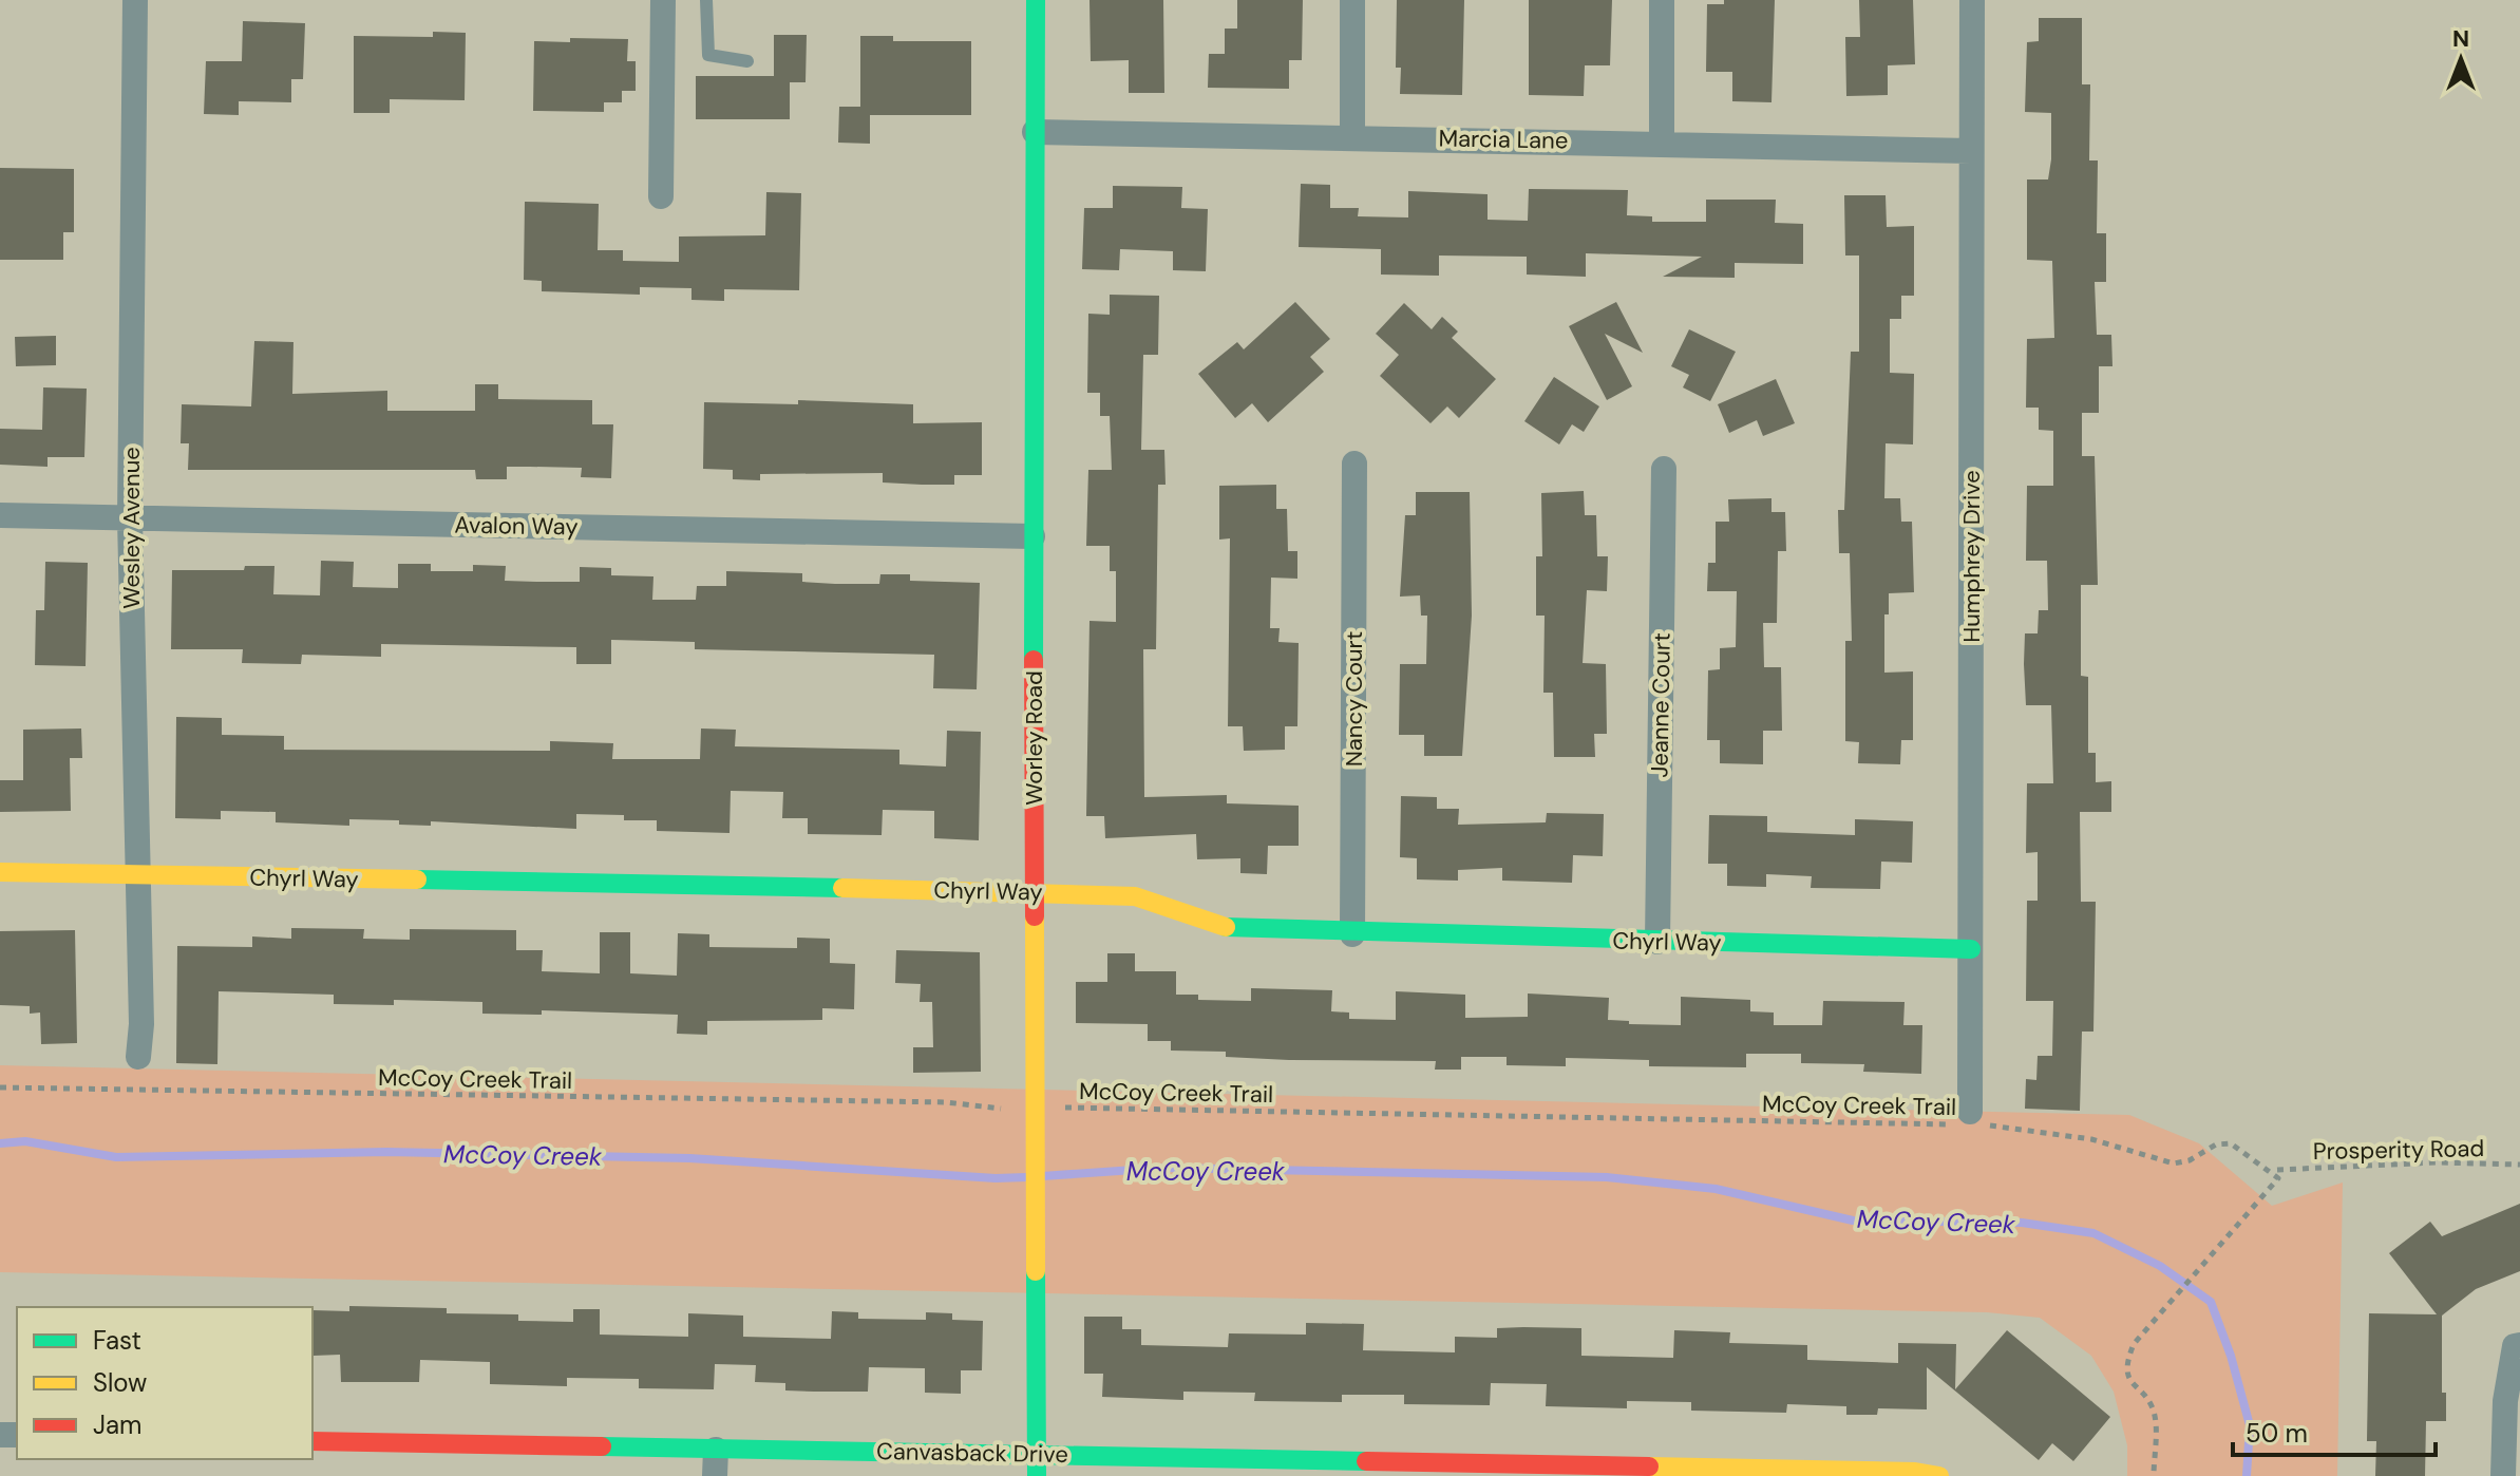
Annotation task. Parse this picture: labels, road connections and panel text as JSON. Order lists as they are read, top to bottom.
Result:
{
  "streets": {
    "street": [
      "Marcia Lane",
      "Avalon Way",
      "Wesley Avenue",
      "Humphrey Drive",
      "Nancy Court",
      "Jeanne Court",
      "Worley Road",
      "Chyrl Way",
      "Canvasback Drive"
    ],
    "path": ["McCoy Creek Trail", "Prosperity Road"]
  },
  "crossings": [
    ["Marcia Lane", "Humphrey Drive"],
    ["Marcia Lane", "Worley Road"],
    ["Avalon Way", "Wesley Avenue"],
    ["Avalon Way", "Worley Road"],
    ["Wesley Avenue", "Chyrl Way"],
    ["Humphrey Drive", "Chyrl Way"],
    ["Humphrey Drive", "McCoy Creek Trail"],
    ["Nancy Court", "Chyrl Way"],
    ["Jeanne Court", "Chyrl Way"],
    ["Worley Road", "Chyrl Way"],
    ["Worley Road", "Canvasback Drive"]
  ],
  "water": ["McCoy Creek"],
  "legend": ["Fast", "Slow", "Jam"],
  "scale_bar": "50 m",
  "north": "top"
}
